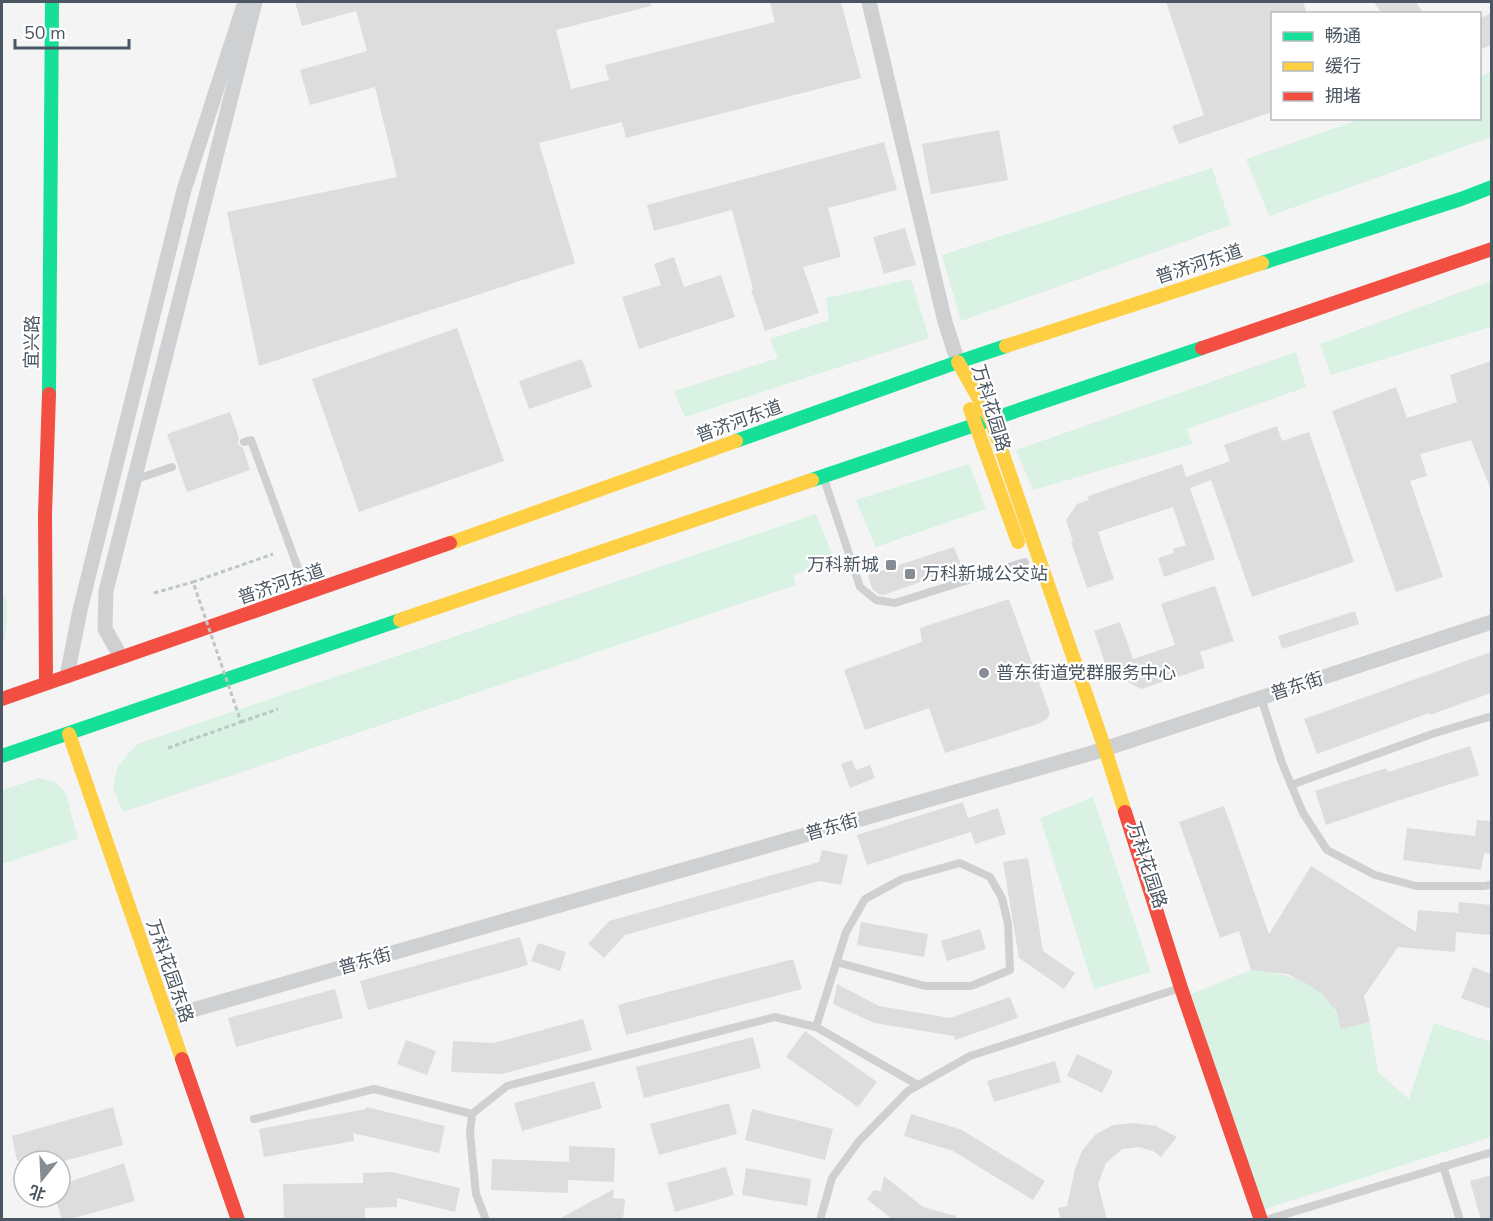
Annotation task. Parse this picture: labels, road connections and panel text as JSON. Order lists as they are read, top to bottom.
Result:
{
  "streets": {
    "main road": [
      "普济河东道",
      "宜兴路",
      "万科花园路",
      "万科花园东路"
    ],
    "street": ["普东街"]
  },
  "crossings": [
    ["普济河东道", "宜兴路"],
    ["普济河东道", "万科花园路"],
    ["万科花园路", "普东街"],
    ["普东街", "万科花园东路"]
  ],
  "places": {
    "transit": ["万科新城", "万科新城公交站"],
    "other": ["普东街道党群服务中心"]
  },
  "legend": ["畅通", "缓行", "拥堵"],
  "scale_bar": "50 m",
  "north": "bottom"
}
